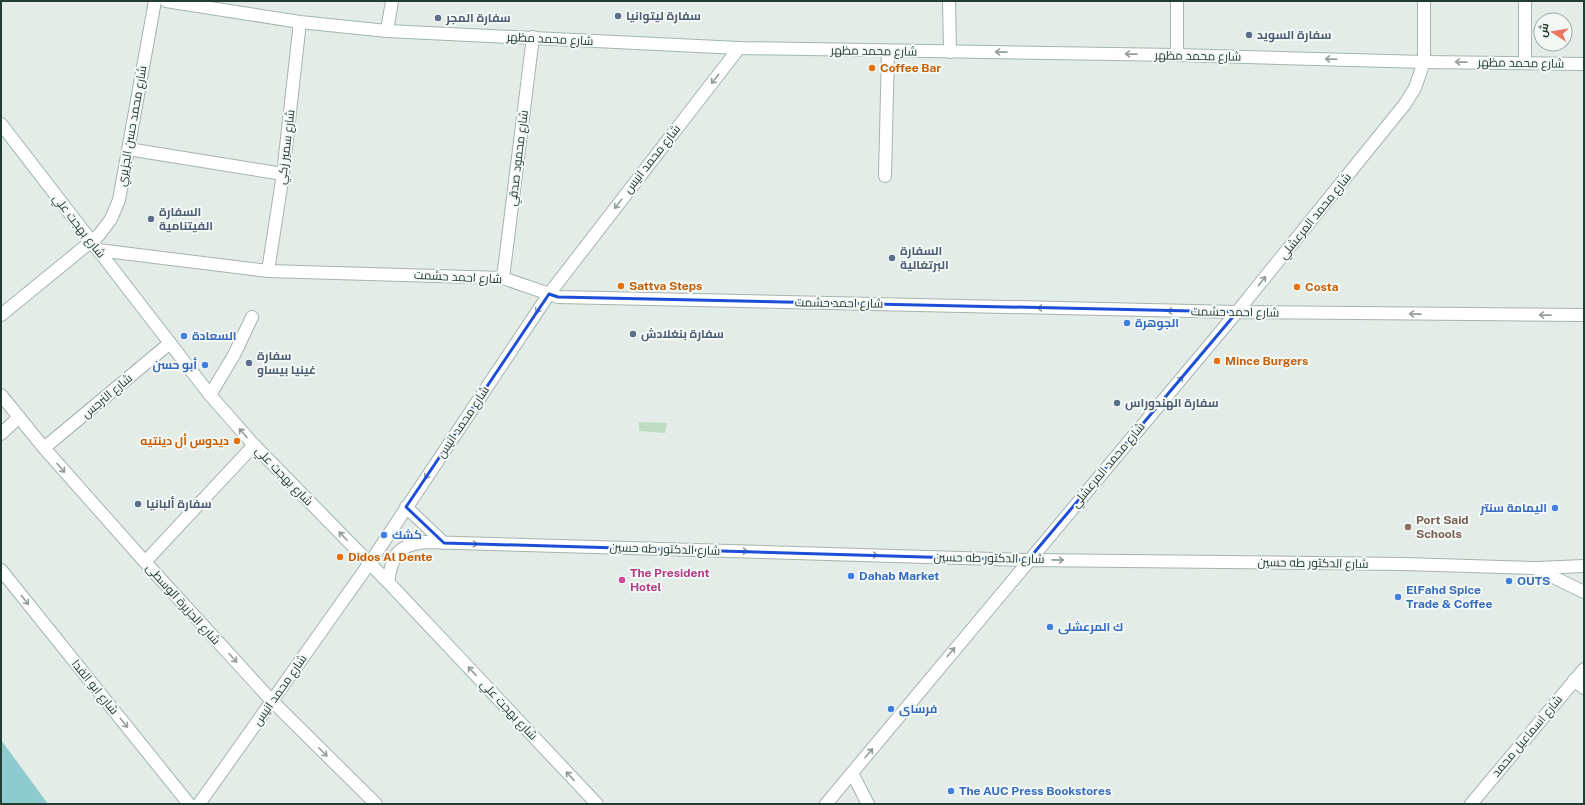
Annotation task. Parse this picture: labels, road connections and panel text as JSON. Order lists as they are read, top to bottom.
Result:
{
  "streets": {
    "street": [
      "شارع محمد مظهر",
      "شارع محمد حسن الجزيري",
      "شارع سمير زكي",
      "شارع محمود صدقي",
      "شارع محمد انيس",
      "شارع محمد المرعشلي",
      "شارع بهجت علي",
      "شارع احمد حشمت",
      "شارع النرجس",
      "شارع الدكتور طه حسين",
      "شارع الجزيرة الوسطى",
      "شارع ابو الفدا",
      "شارع اسماعيل محمد"
    ]
  },
  "crossings": [
    ["شارع محمد مظهر", "شارع سمير زكي"],
    ["شارع محمد مظهر", "شارع محمود صدقي"],
    ["شارع محمد مظهر", "شارع محمد انيس"],
    ["شارع محمد مظهر", "شارع محمد المرعشلي"],
    ["شارع محمد حسن الجزيري", "شارع بهجت علي"],
    ["شارع محمد حسن الجزيري", "شارع احمد حشمت"],
    ["شارع سمير زكي", "شارع احمد حشمت"],
    ["شارع محمود صدقي", "شارع احمد حشمت"],
    ["شارع محمد انيس", "شارع بهجت علي"],
    ["شارع محمد انيس", "شارع احمد حشمت"],
    ["شارع محمد انيس", "شارع الجزيرة الوسطى"],
    ["شارع محمد المرعشلي", "شارع احمد حشمت"],
    ["شارع محمد المرعشلي", "شارع الدكتور طه حسين"],
    ["شارع بهجت علي", "شارع احمد حشمت"],
    ["شارع بهجت علي", "شارع النرجس"],
    ["شارع بهجت علي", "شارع الدكتور طه حسين"],
    ["شارع النرجس", "شارع الجزيرة الوسطى"]
  ],
  "one_way": [
    "شارع محمد مظهر",
    "شارع محمد انيس",
    "شارع محمد المرعشلي",
    "شارع بهجت علي",
    "شارع احمد حشمت",
    "شارع الدكتور طه حسين",
    "شارع الجزيرة الوسطى",
    "شارع ابو الفدا"
  ],
  "places": [
    "سفارة ليتوانيا",
    "سفارة المجر",
    "سفارة السويد",
    "Coffee Bar",
    "السفارة الفيتنامية",
    "السفارة البرتغالية",
    "Sattva Steps",
    "Costa",
    "الجوهرة",
    "سفارة بنغلادش",
    "السعادة",
    "Mince Burgers",
    "سفارة غينيا بيساو",
    "أبو حسن",
    "سفارة الهندوراس",
    "ديدوس أل دينتيه",
    "سفارة ألبانيا",
    "اليمامة سنتر",
    "Port Said Schools",
    "كشك",
    "Didos Al Dente",
    "Dahab Market",
    "The President Hotel",
    "OUTS",
    "ElFahd Spice Trade & Coffee",
    "ك المرعشلى",
    "فرساى",
    "The AUC Press Bookstores"
  ],
  "north": "left"
}
